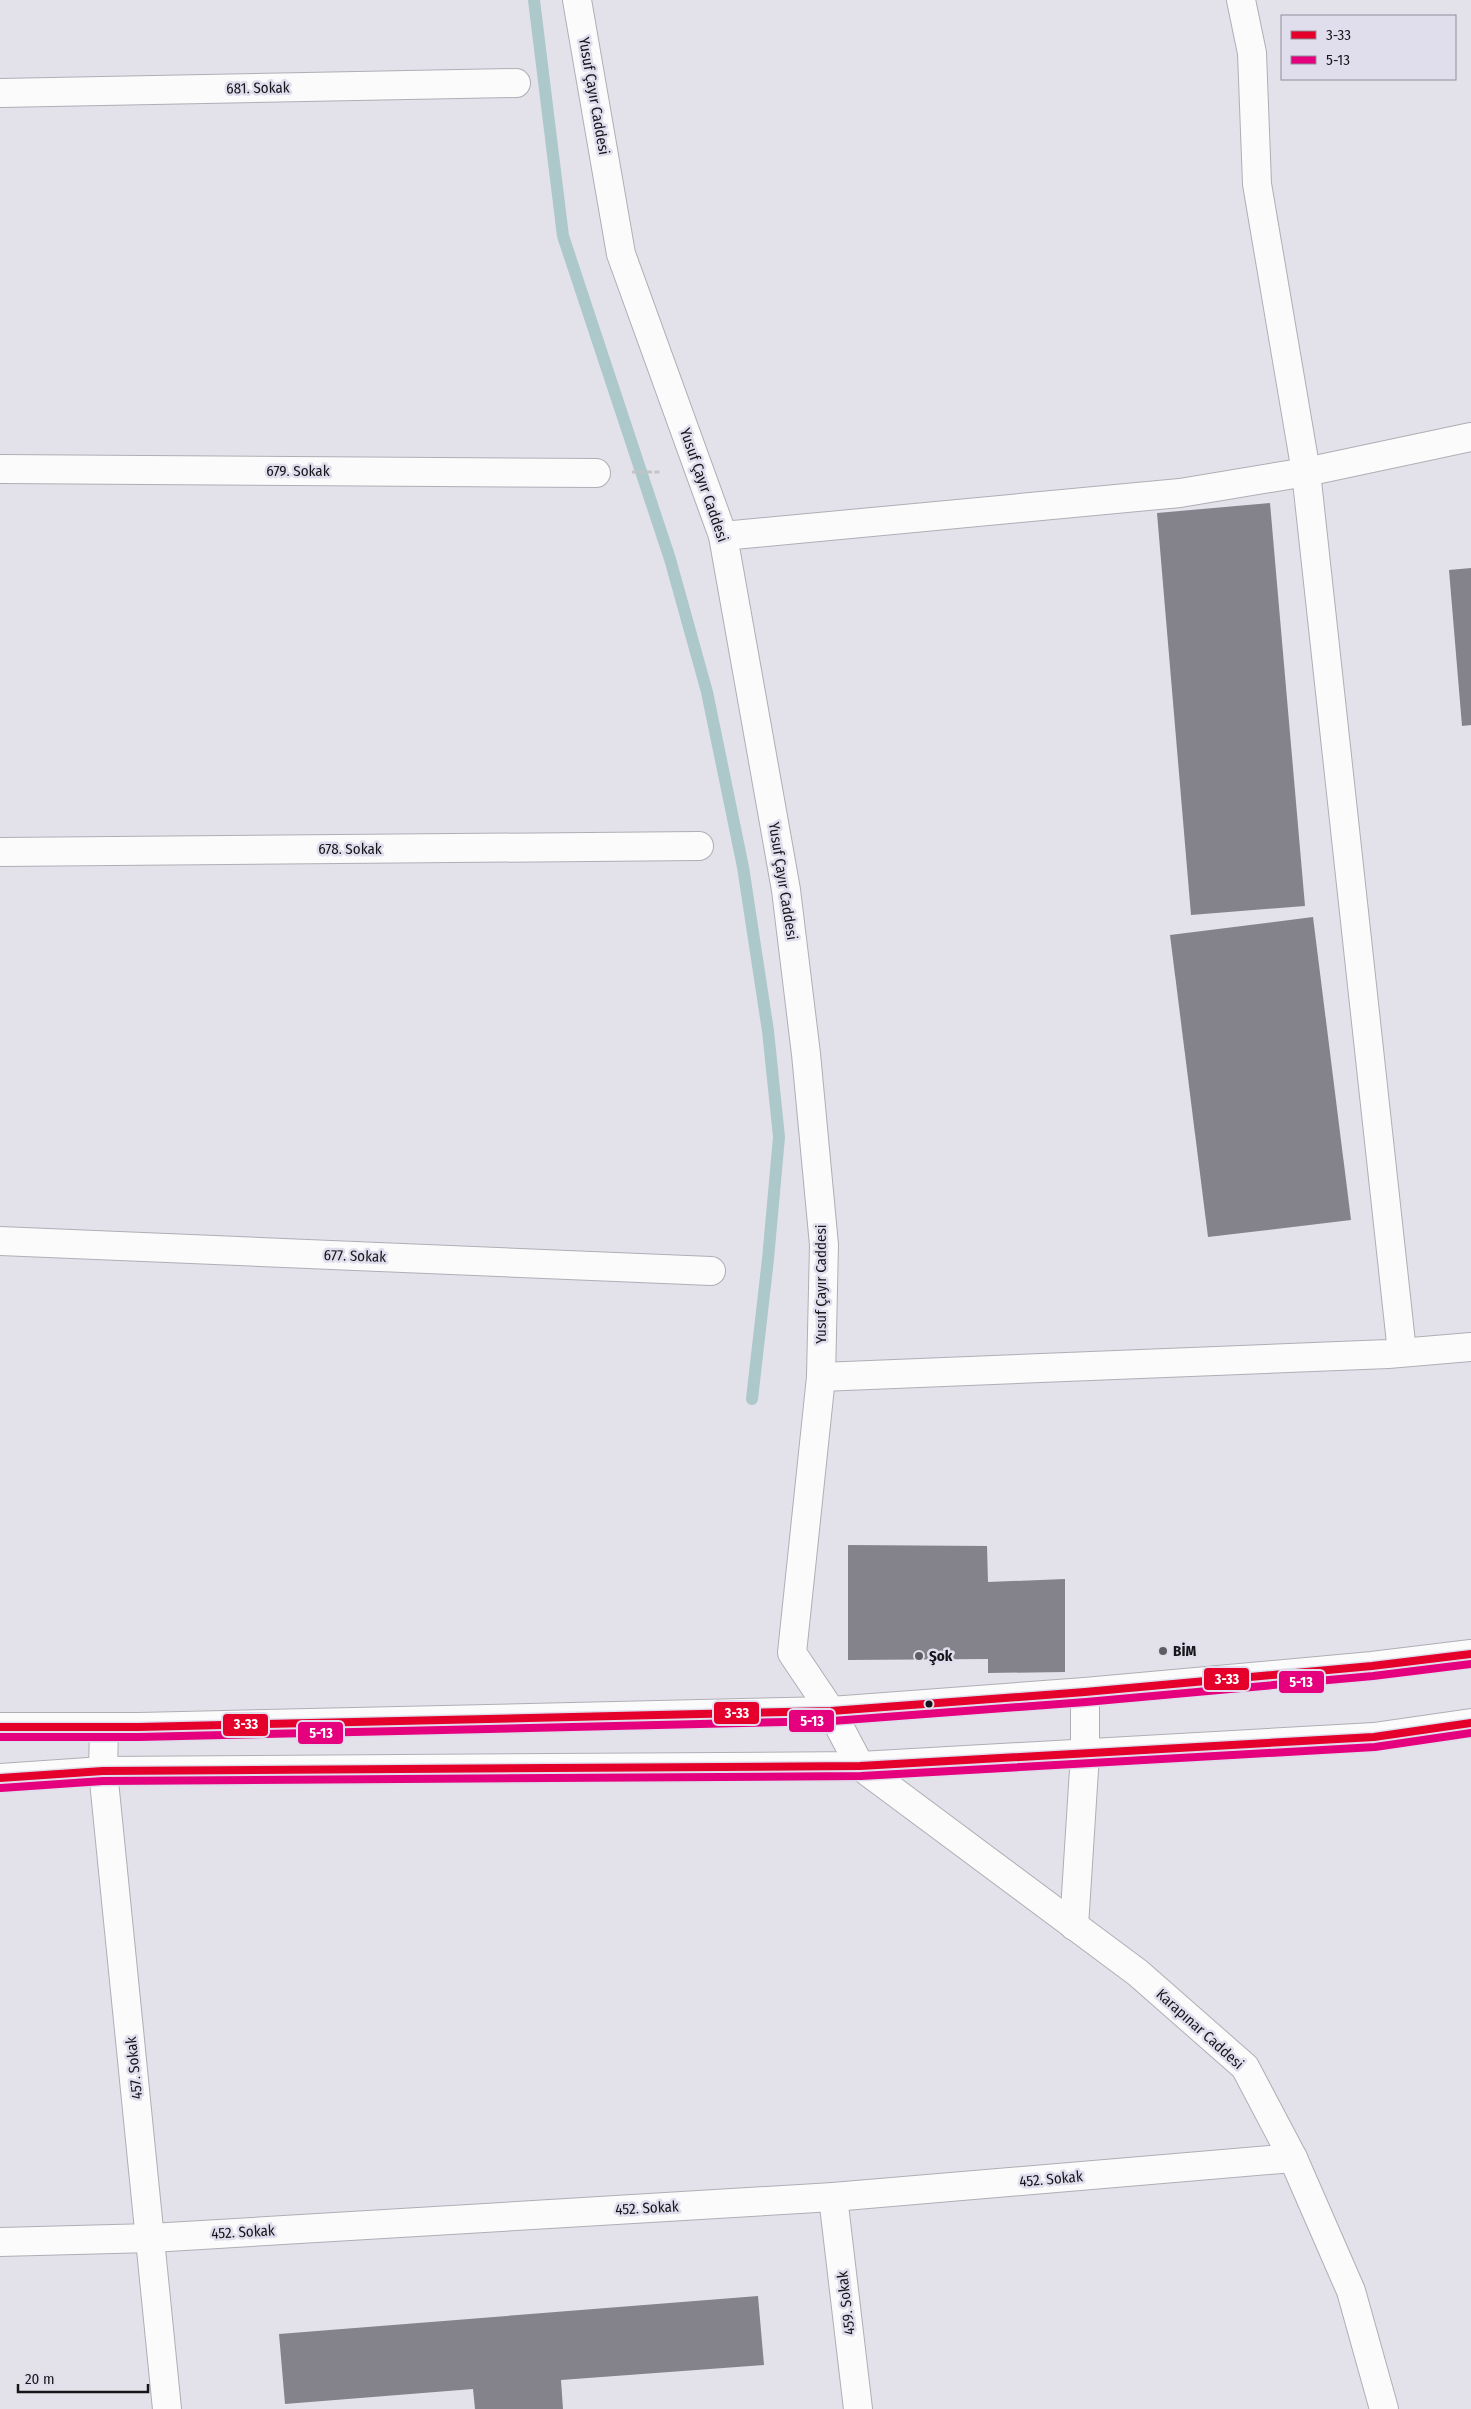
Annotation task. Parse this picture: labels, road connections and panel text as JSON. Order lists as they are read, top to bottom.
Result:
{
  "streets": {
    "street": [
      "681. Sokak",
      "Yusuf Çayır Caddesi",
      "679. Sokak",
      "678. Sokak",
      "677. Sokak",
      "Karapınar Caddesi",
      "457. Sokak",
      "452. Sokak",
      "459. Sokak"
    ]
  },
  "crossings": [
    ["Yusuf Çayır Caddesi", "Karapınar Caddesi"],
    ["Karapınar Caddesi", "452. Sokak"],
    ["457. Sokak", "452. Sokak"],
    ["452. Sokak", "459. Sokak"]
  ],
  "places": ["BİM", "Şok"],
  "lines": ["transit line 3-33", "transit line 5-13"],
  "legend": ["3-33", "5-13"],
  "scale_bar": "20 m"
}
